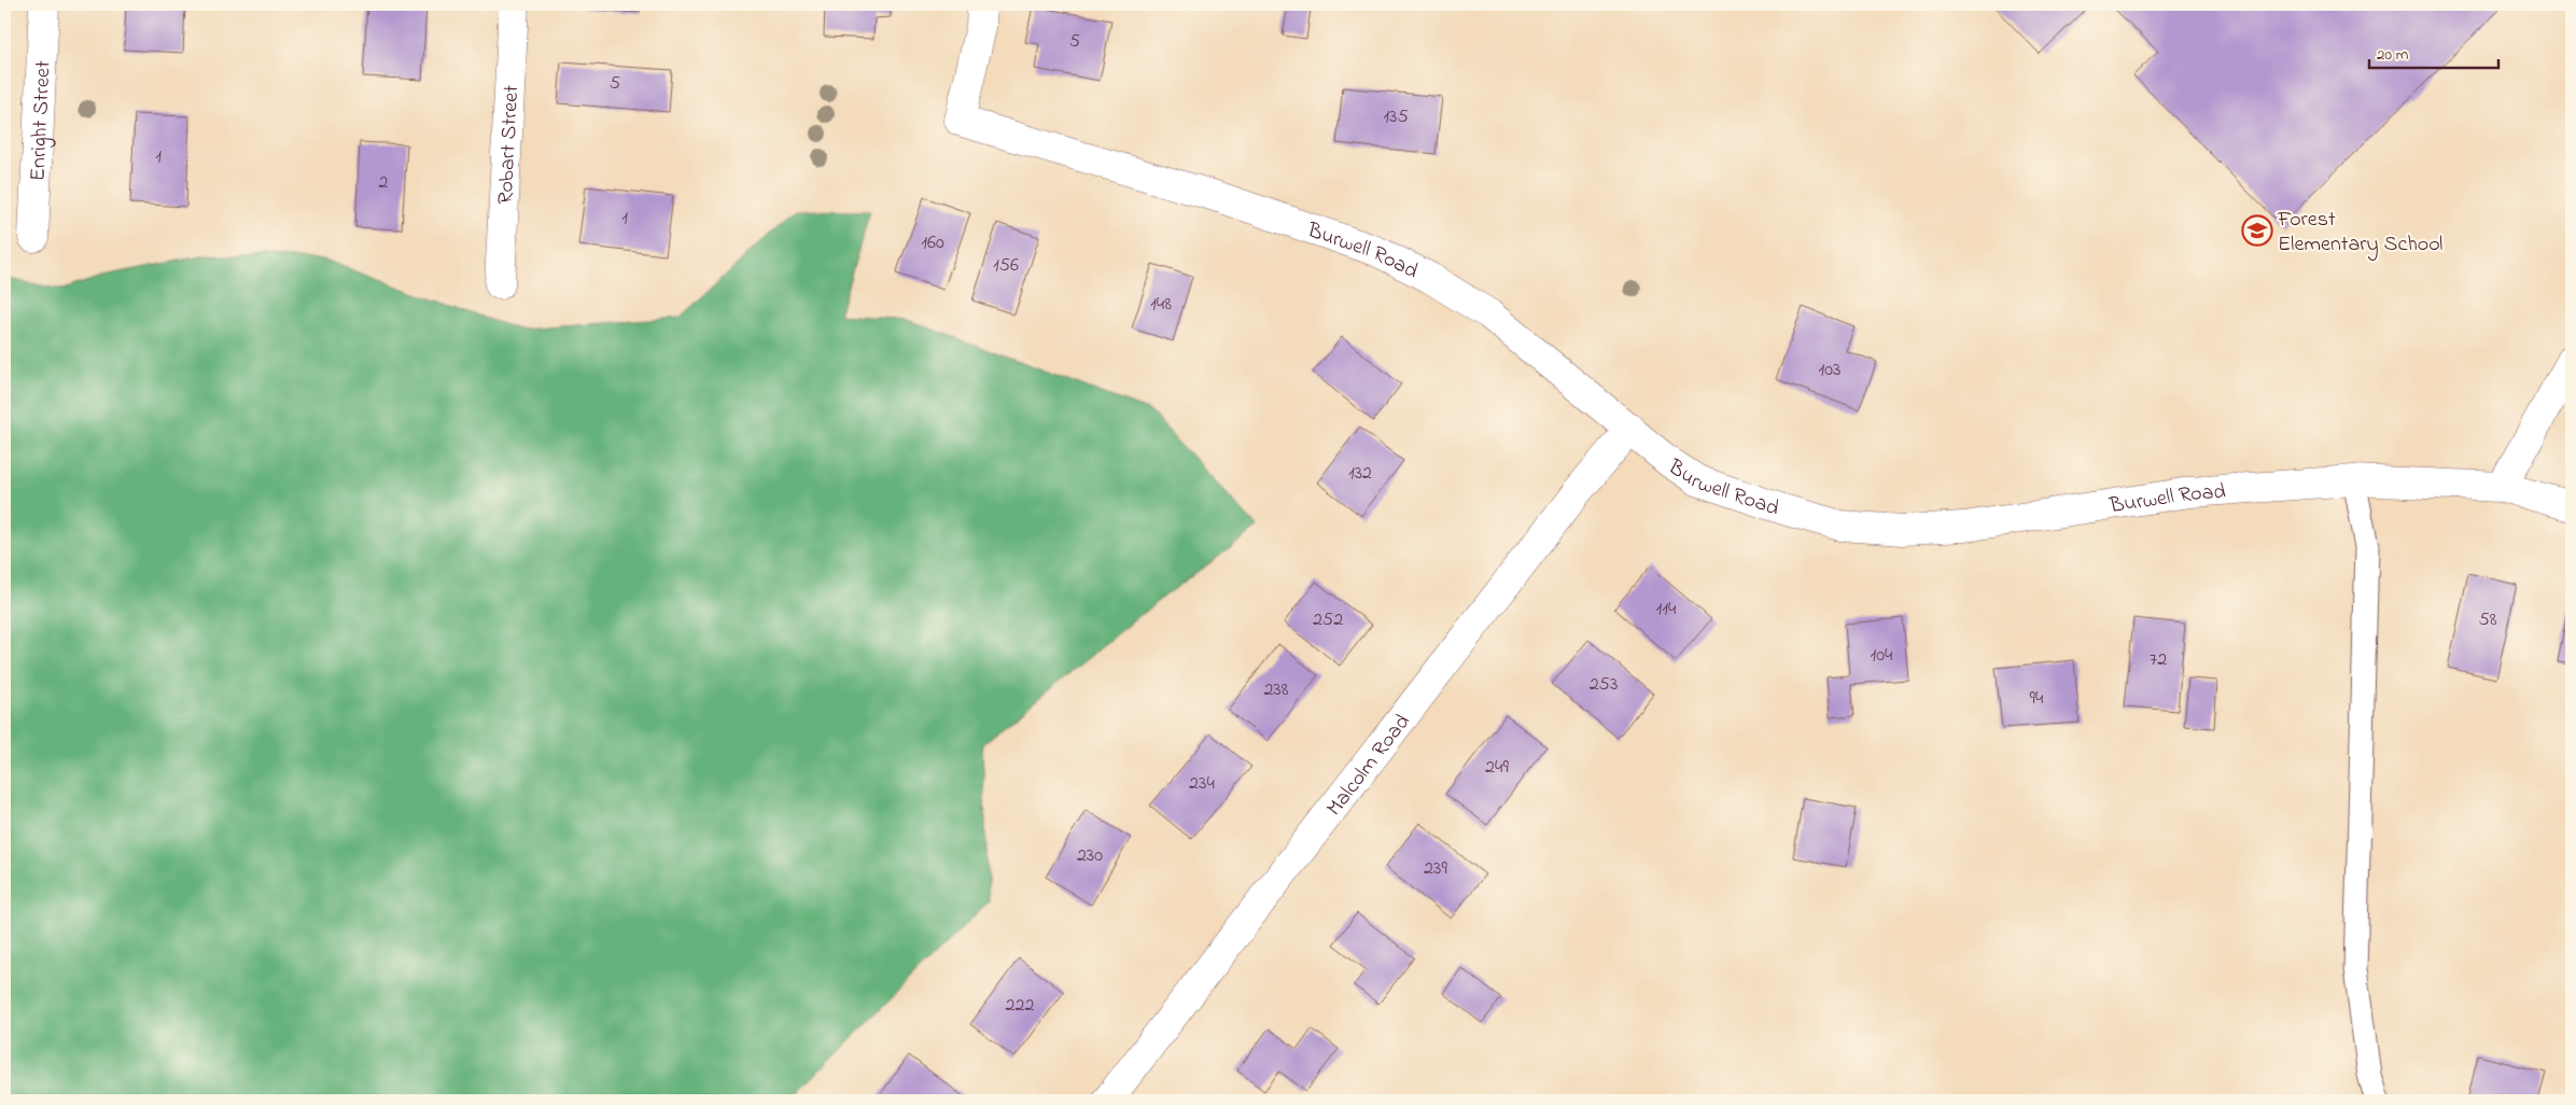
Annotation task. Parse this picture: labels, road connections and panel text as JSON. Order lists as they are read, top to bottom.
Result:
{
  "streets": {
    "street": [
      "Enright Street",
      "Robart Street",
      "Burwell Road",
      "Malcolm Road"
    ]
  },
  "crossings": [
    ["Burwell Road", "Malcolm Road"]
  ],
  "places": {
    "school or university": ["Forest Elementary School"]
  },
  "house_numbers": [
    "5",
    "5",
    "135",
    "1",
    "2",
    "1",
    "160",
    "156",
    "148",
    "103",
    "132",
    "114",
    "252",
    "58",
    "104",
    "72",
    "253",
    "238",
    "94",
    "249",
    "234",
    "230",
    "239",
    "222"
  ],
  "scale_bar": "20 m"
}
